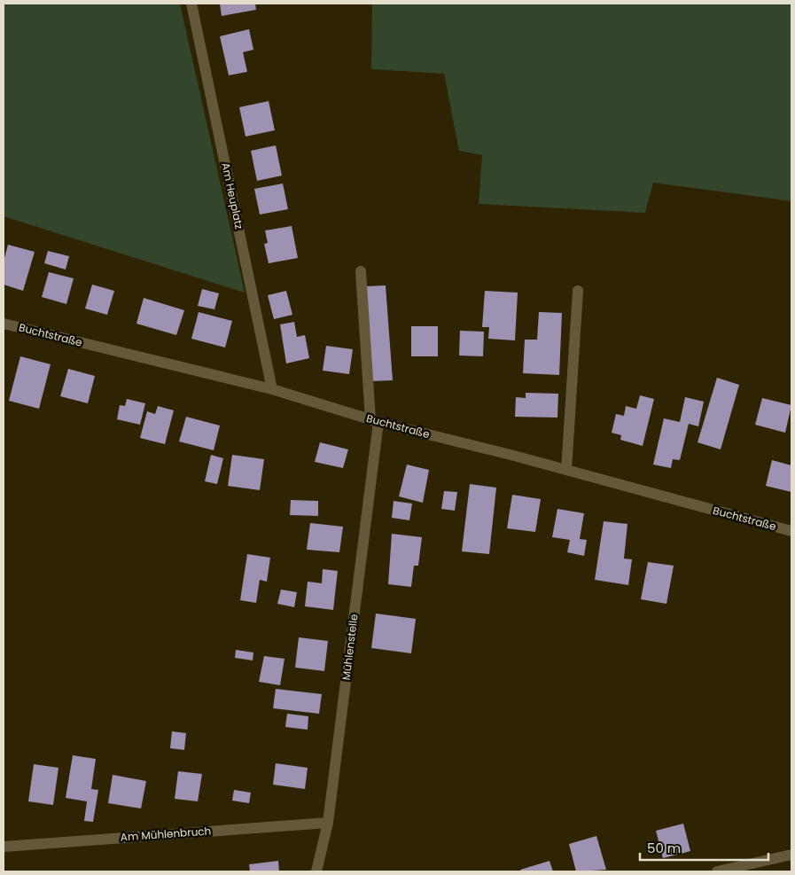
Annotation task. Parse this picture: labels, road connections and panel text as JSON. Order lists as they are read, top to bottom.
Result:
{
  "streets": {
    "street": [
      "Am Heuplatz",
      "Buchtstraße",
      "Mühlenstelle",
      "Am Mühlenbruch"
    ]
  },
  "crossings": [
    ["Am Heuplatz", "Buchtstraße"],
    ["Buchtstraße", "Mühlenstelle"],
    ["Mühlenstelle", "Am Mühlenbruch"]
  ],
  "scale_bar": "50 m"
}
